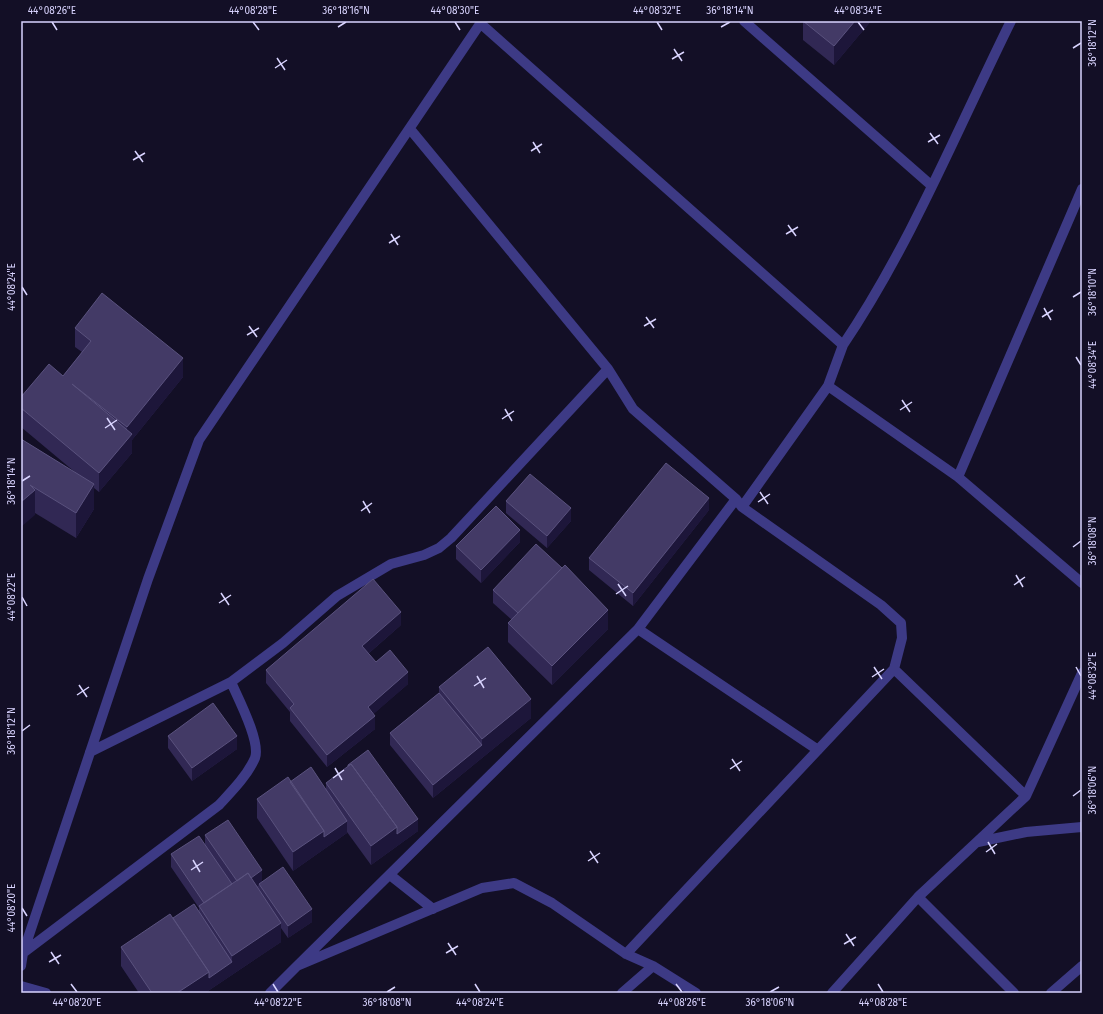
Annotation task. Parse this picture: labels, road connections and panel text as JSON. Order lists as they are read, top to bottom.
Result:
{
  "coordinates": [
    "44°08'26\"E",
    "44°08'28\"E",
    "36°18'16\"N",
    "44°08'30\"E",
    "44°08'32\"E",
    "36°18'14\"N",
    "44°08'34\"E",
    "36°18'12\"N",
    "44°08'24\"E",
    "36°18'10\"N",
    "36°18'08\"N",
    "44°08'22\"E",
    "36°18'06\"N",
    "44°08'20\"E"
  ]
}
